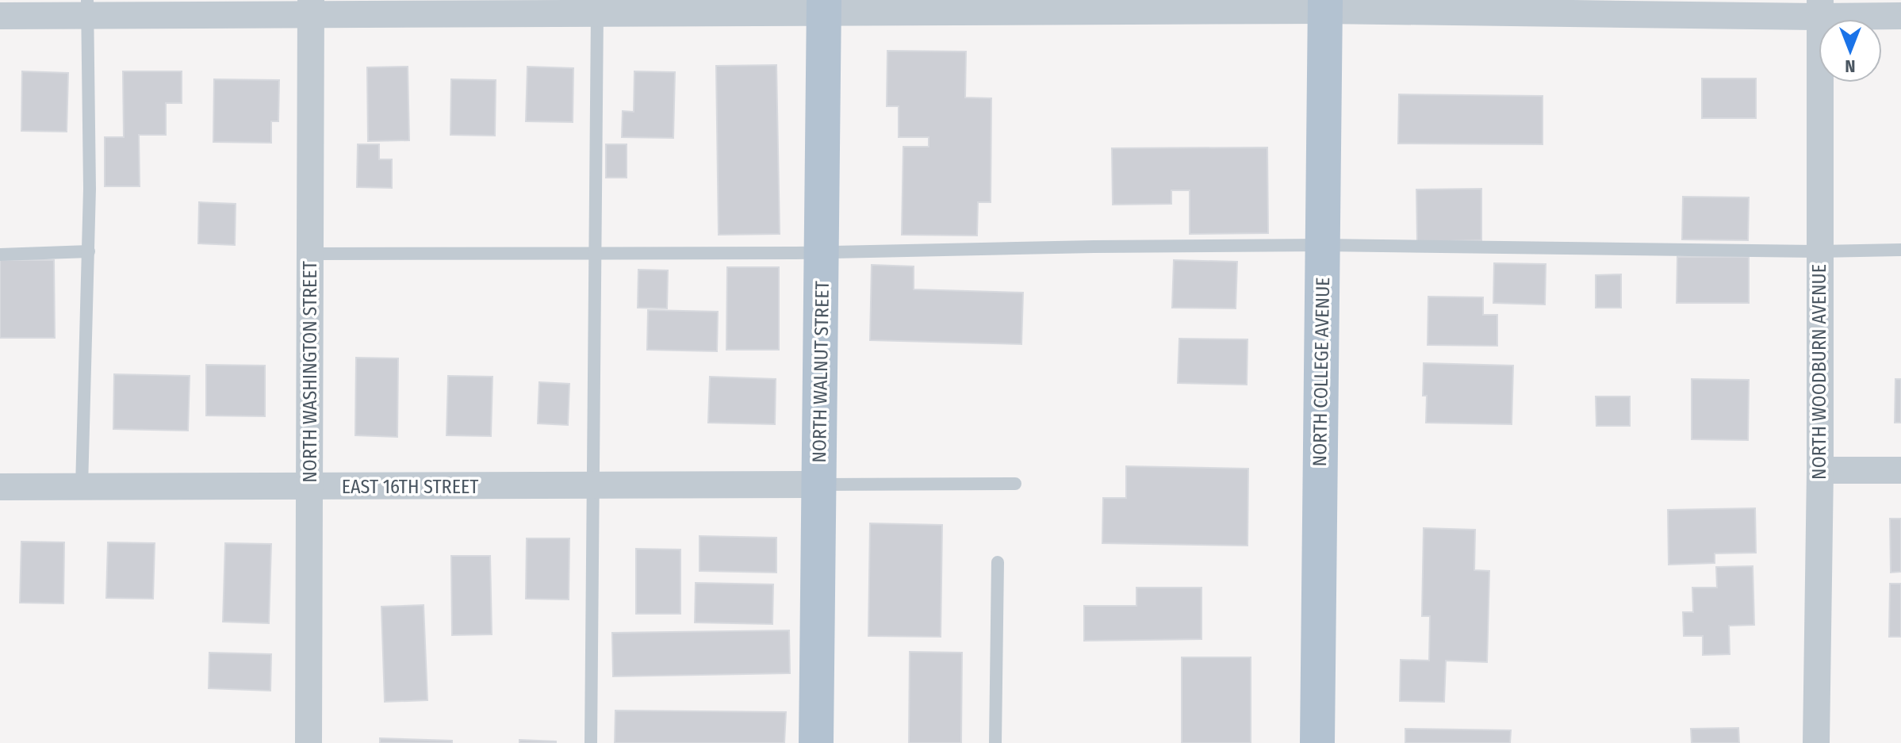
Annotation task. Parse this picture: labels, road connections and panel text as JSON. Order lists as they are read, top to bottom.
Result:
{
  "streets": {
    "main road": ["NORTH WALNUT STREET", "NORTH COLLEGE AVENUE"],
    "street": ["NORTH WASHINGTON STREET", "NORTH WOODBURN AVENUE", "EAST 16TH STREET"]
  },
  "crossings": [
    ["NORTH WASHINGTON STREET", "EAST 16TH STREET"],
    ["NORTH WALNUT STREET", "EAST 16TH STREET"]
  ],
  "north": "bottom"
}
